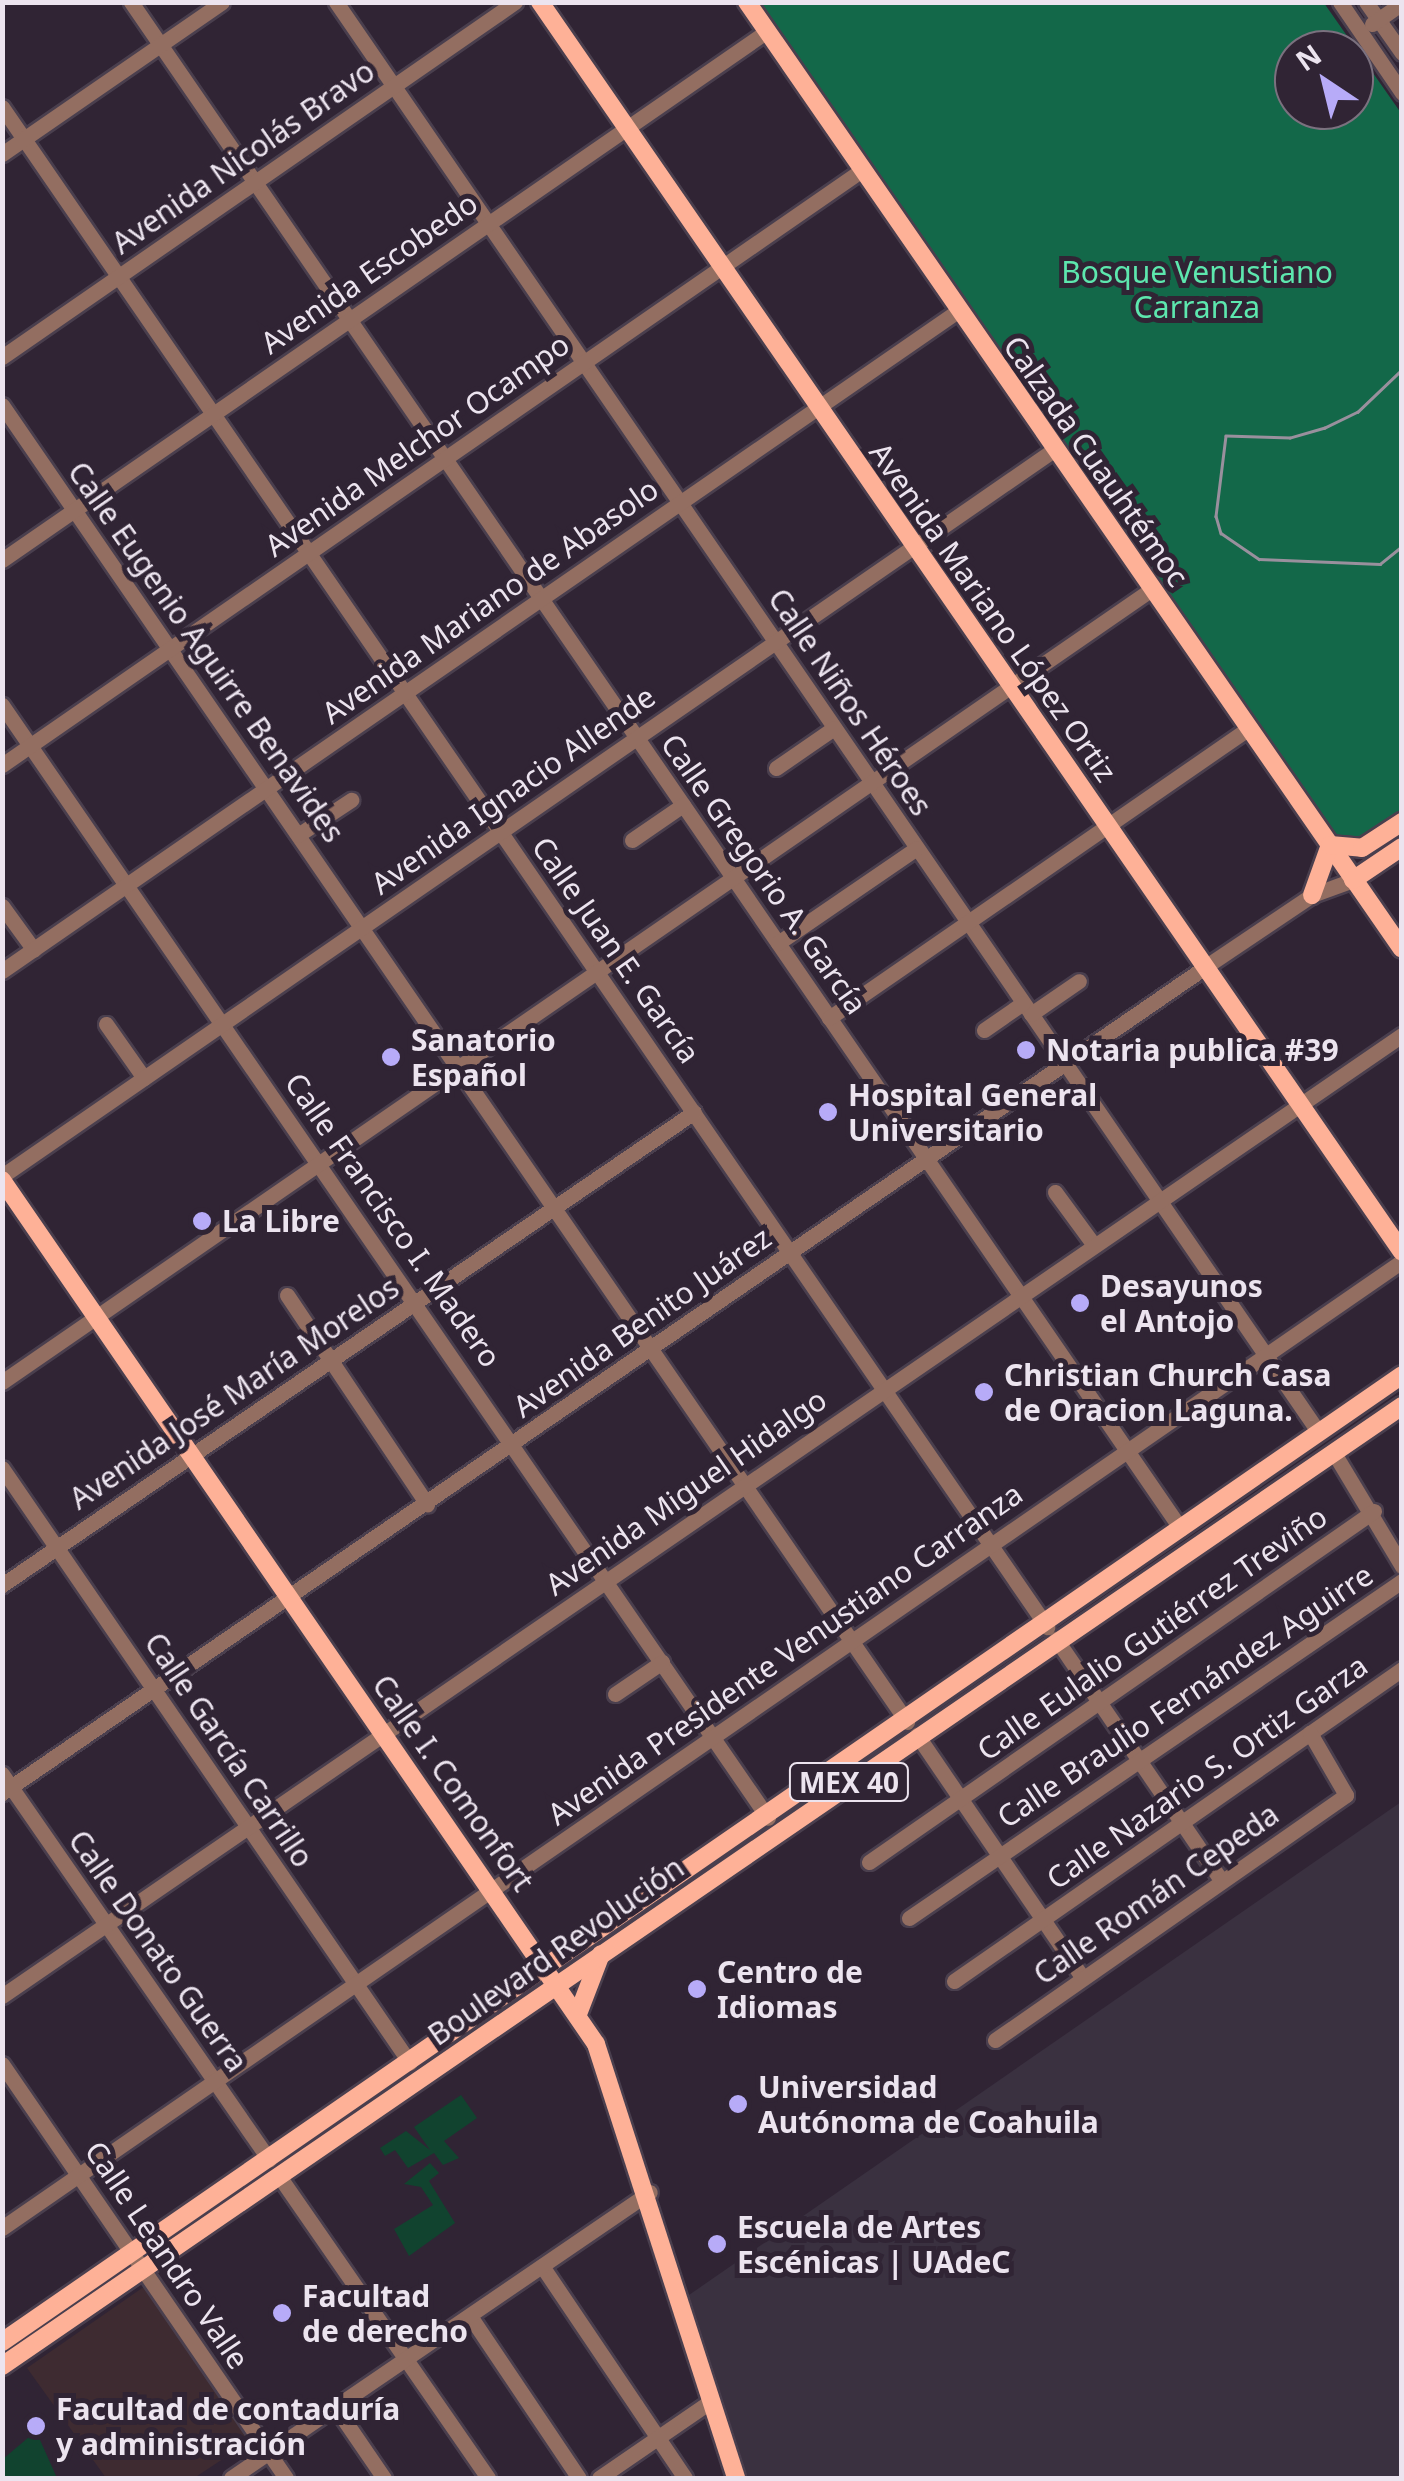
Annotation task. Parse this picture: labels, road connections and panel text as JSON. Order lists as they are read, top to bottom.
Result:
{
  "streets": {
    "main road": [
      "Calzada Cuauhtémoc",
      "Avenida Mariano López Ortiz",
      "Avenida Benito Juárez",
      "MEX 40",
      "Calle I. Comonfort",
      "Boulevard Revolución"
    ],
    "street": [
      "Avenida Nicolás Bravo",
      "Avenida Escobedo",
      "Avenida Melchor Ocampo",
      "Avenida Mariano de Abasolo",
      "Calle Eugenio Aguirre Benavides",
      "Calle Niños Héroes",
      "Avenida Ignacio Allende",
      "Calle Gregorio A. García",
      "Calle Juan E. García",
      "Calle Francisco I. Madero",
      "Avenida José María Morelos",
      "Avenida Miguel Hidalgo",
      "Calle Eulalio Gutiérrez Treviño",
      "Avenida Presidente Venustiano Carranza",
      "Calle Braulio Fernández Aguirre",
      "Calle García Carrillo",
      "Calle Nazario S. Ortiz Garza",
      "Calle Román Cepeda",
      "Calle Donato Guerra",
      "Calle Leandro Valle"
    ]
  },
  "crossings": [
    ["Avenida Nicolás Bravo", "Calle Niños Héroes"],
    ["Avenida Nicolás Bravo", "Calle Gregorio A. García"],
    ["Avenida Nicolás Bravo", "Calle Juan E. García"],
    ["Avenida Escobedo", "Calzada Cuauhtémoc"],
    ["Avenida Escobedo", "Avenida Mariano López Ortiz"],
    ["Avenida Escobedo", "Calle Eugenio Aguirre Benavides"],
    ["Avenida Escobedo", "Calle Niños Héroes"],
    ["Avenida Escobedo", "Calle Gregorio A. García"],
    ["Avenida Escobedo", "Calle Juan E. García"],
    ["Avenida Melchor Ocampo", "Calzada Cuauhtémoc"],
    ["Avenida Melchor Ocampo", "Avenida Mariano López Ortiz"],
    ["Avenida Melchor Ocampo", "Calle Eugenio Aguirre Benavides"],
    ["Avenida Melchor Ocampo", "Calle Niños Héroes"],
    ["Avenida Melchor Ocampo", "Calle Gregorio A. García"],
    ["Avenida Melchor Ocampo", "Calle Juan E. García"],
    ["Avenida Melchor Ocampo", "Calle Francisco I. Madero"],
    ["Calzada Cuauhtémoc", "Avenida Mariano de Abasolo"],
    ["Calzada Cuauhtémoc", "Avenida Ignacio Allende"],
    ["Calzada Cuauhtémoc", "Avenida Benito Juárez"],
    ["Avenida Mariano de Abasolo", "Avenida Mariano López Ortiz"],
    ["Avenida Mariano de Abasolo", "Calle Eugenio Aguirre Benavides"],
    ["Avenida Mariano de Abasolo", "Calle Niños Héroes"],
    ["Avenida Mariano de Abasolo", "Calle Gregorio A. García"],
    ["Avenida Mariano de Abasolo", "Calle Juan E. García"],
    ["Avenida Mariano de Abasolo", "Calle Francisco I. Madero"],
    ["Avenida Mariano López Ortiz", "Avenida Ignacio Allende"],
    ["Avenida Mariano López Ortiz", "Avenida Benito Juárez"],
    ["Avenida Mariano López Ortiz", "Avenida Miguel Hidalgo"],
    ["Calle Eugenio Aguirre Benavides", "Avenida Ignacio Allende"],
    ["Calle Eugenio Aguirre Benavides", "Avenida Benito Juárez"],
    ["Calle Eugenio Aguirre Benavides", "Avenida José María Morelos"],
    ["Calle Eugenio Aguirre Benavides", "Avenida Miguel Hidalgo"],
    ["Calle Eugenio Aguirre Benavides", "Calle Eulalio Gutiérrez Treviño"],
    ["Calle Eugenio Aguirre Benavides", "Avenida Presidente Venustiano Carranza"],
    ["Calle Eugenio Aguirre Benavides", "Calle Braulio Fernández Aguirre"],
    ["Calle Eugenio Aguirre Benavides", "Calle Nazario S. Ortiz Garza"],
    ["Calle Eugenio Aguirre Benavides", "MEX 40"],
    ["Calle Eugenio Aguirre Benavides", "Calle Román Cepeda"],
    ["Calle Eugenio Aguirre Benavides", "Boulevard Revolución"],
    ["Calle Niños Héroes", "Avenida Ignacio Allende"],
    ["Calle Niños Héroes", "Avenida Benito Juárez"],
    ["Calle Niños Héroes", "Avenida Miguel Hidalgo"],
    ["Calle Niños Héroes", "Avenida Presidente Venustiano Carranza"],
    ["Avenida Ignacio Allende", "Calle Gregorio A. García"],
    ["Avenida Ignacio Allende", "Calle Juan E. García"],
    ["Avenida Ignacio Allende", "Calle Francisco I. Madero"],
    ["Avenida Ignacio Allende", "Calle I. Comonfort"],
    ["Calle Gregorio A. García", "Avenida Benito Juárez"],
    ["Calle Gregorio A. García", "Avenida Miguel Hidalgo"],
    ["Calle Gregorio A. García", "Avenida Presidente Venustiano Carranza"],
    ["Calle Juan E. García", "Avenida Benito Juárez"],
    ["Calle Juan E. García", "Avenida José María Morelos"],
    ["Calle Juan E. García", "Avenida Miguel Hidalgo"],
    ["Calle Juan E. García", "Calle Eulalio Gutiérrez Treviño"],
    ["Calle Juan E. García", "Avenida Presidente Venustiano Carranza"],
    ["Calle Juan E. García", "Calle Braulio Fernández Aguirre"],
    ["Calle Juan E. García", "Calle Nazario S. Ortiz Garza"],
    ["Calle Juan E. García", "MEX 40"],
    ["Calle Juan E. García", "Calle Román Cepeda"],
    ["Calle Francisco I. Madero", "Avenida Benito Juárez"],
    ["Calle Francisco I. Madero", "Avenida José María Morelos"],
    ["Calle Francisco I. Madero", "Avenida Miguel Hidalgo"],
    ["Calle Francisco I. Madero", "Avenida Presidente Venustiano Carranza"],
    ["Calle Francisco I. Madero", "MEX 40"],
    ["Avenida Benito Juárez", "Calle García Carrillo"],
    ["Avenida Benito Juárez", "Calle I. Comonfort"],
    ["Avenida Benito Juárez", "Calle Donato Guerra"],
    ["Avenida José María Morelos", "Calle García Carrillo"],
    ["Avenida José María Morelos", "Calle I. Comonfort"],
    ["Avenida Miguel Hidalgo", "Calle García Carrillo"],
    ["Avenida Miguel Hidalgo", "Calle I. Comonfort"],
    ["Avenida Miguel Hidalgo", "Calle Donato Guerra"],
    ["Avenida Presidente Venustiano Carranza", "Calle García Carrillo"],
    ["Avenida Presidente Venustiano Carranza", "Calle I. Comonfort"],
    ["Avenida Presidente Venustiano Carranza", "Calle Donato Guerra"],
    ["Avenida Presidente Venustiano Carranza", "Calle Leandro Valle"],
    ["Calle García Carrillo", "MEX 40"],
    ["Calle Nazario S. Ortiz Garza", "Calle Román Cepeda"],
    ["MEX 40", "Calle I. Comonfort"],
    ["MEX 40", "Calle Donato Guerra"],
    ["MEX 40", "Boulevard Revolución"],
    ["MEX 40", "Calle Leandro Valle"],
    ["Calle I. Comonfort", "Boulevard Revolución"],
    ["Calle Donato Guerra", "Boulevard Revolución"],
    ["Boulevard Revolución", "Calle Leandro Valle"]
  ],
  "parks": ["Bosque Venustiano Carranza"],
  "places": [
    "Notaria publica #39",
    "Sanatorio Español",
    "Hospital General Universitario",
    "La Libre",
    "Desayunos el Antojo",
    "Christian Church Casa de Oracion Laguna.",
    "Centro de Idiomas",
    "Universidad Autónoma de Coahuila",
    "Escuela de Artes Escénicas | UAdeC",
    "Facultad de derecho",
    "Facultad de contaduría y administración"
  ],
  "north": "top left"
}
